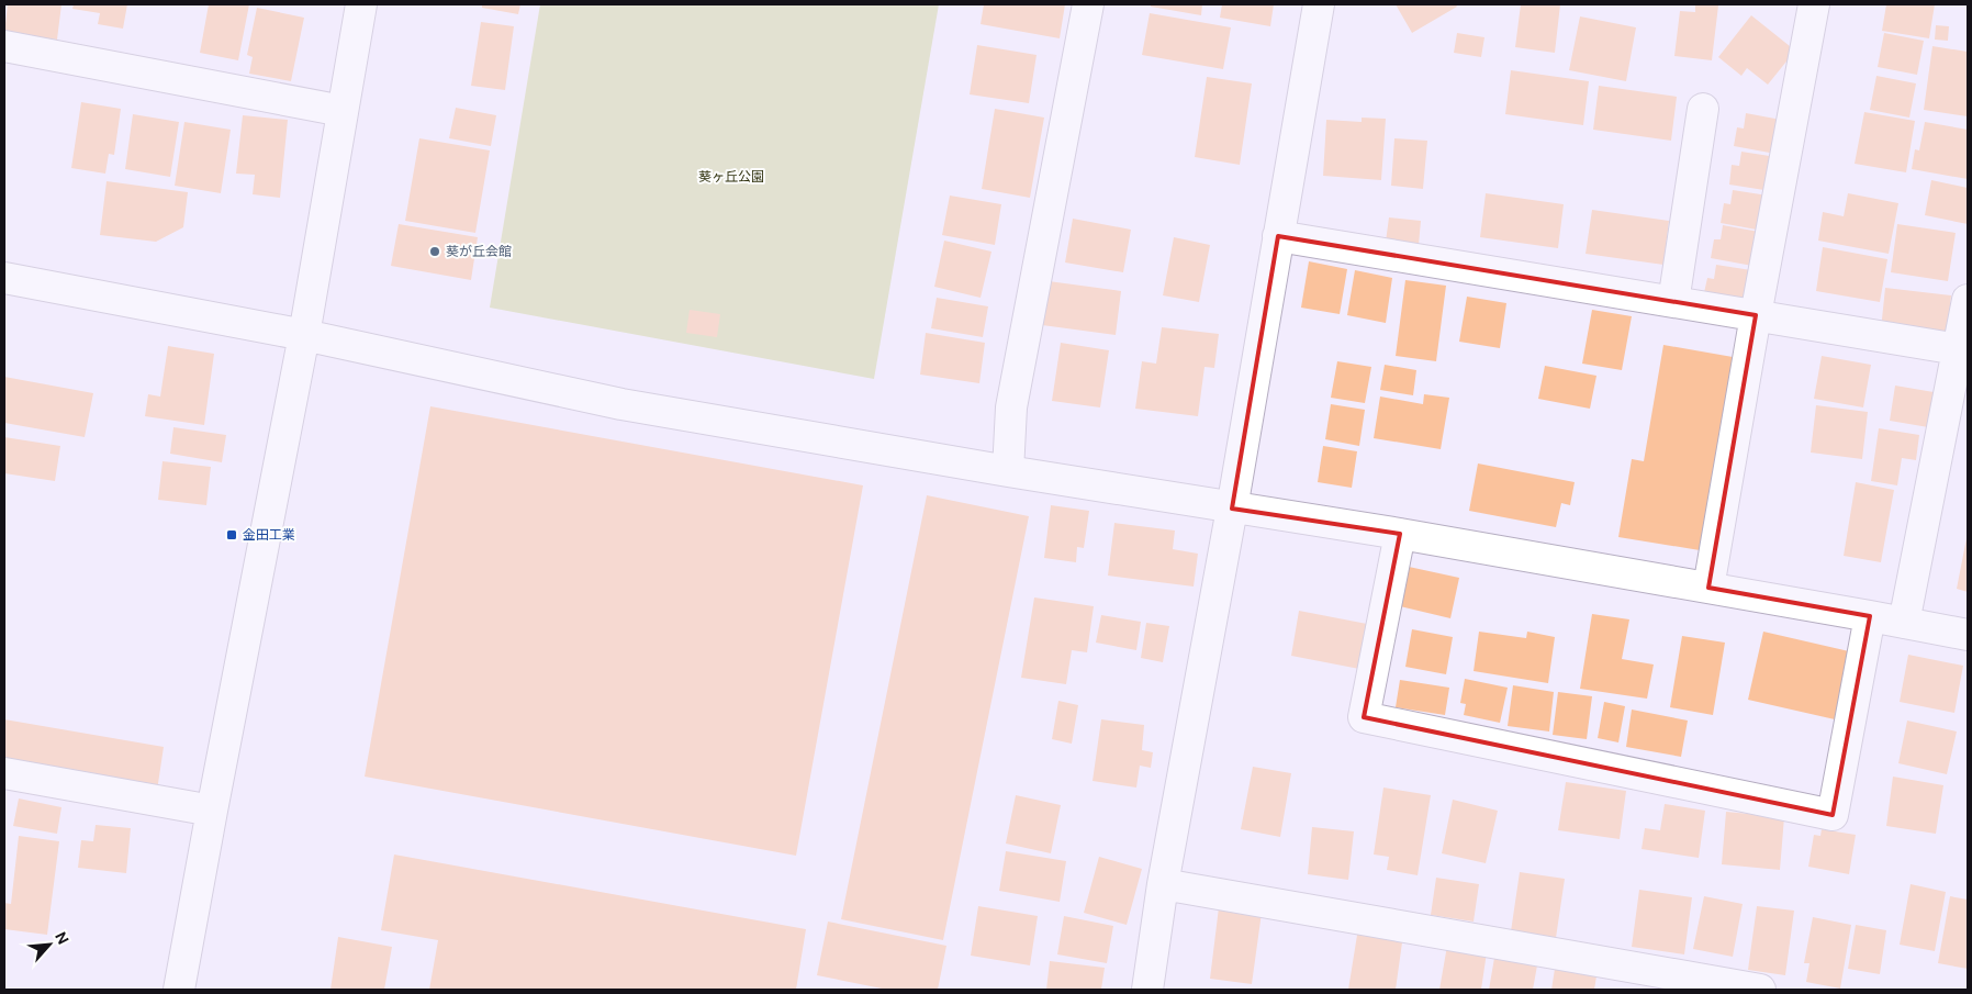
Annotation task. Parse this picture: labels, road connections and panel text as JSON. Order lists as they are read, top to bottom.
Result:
{
  "parks": ["葵ヶ丘公園"],
  "places": {
    "other": ["葵が丘会館"],
    "transit": ["金田工業"]
  },
  "north": "top right"
}
